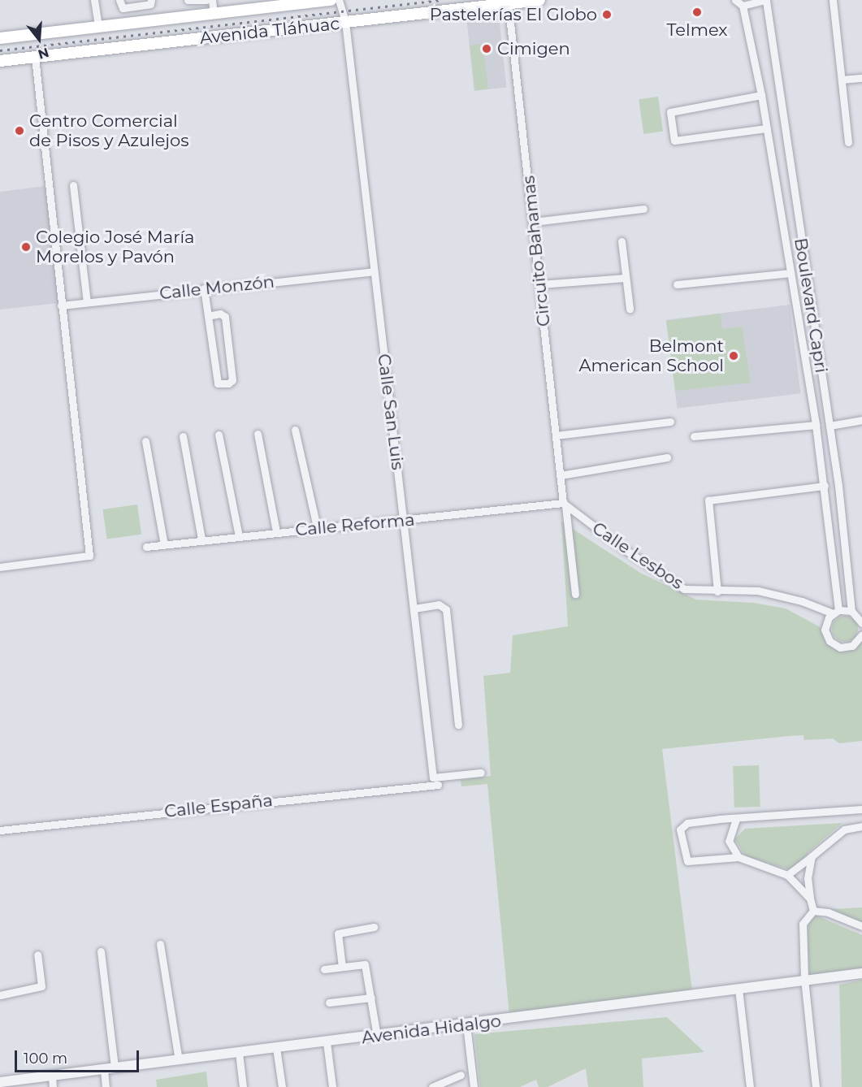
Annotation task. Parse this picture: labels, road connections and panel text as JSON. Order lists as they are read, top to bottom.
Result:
{
  "streets": {
    "main road": ["Avenida Tláhuac"],
    "street": [
      "Circuito Bahamas",
      "Calle Monzón",
      "Boulevard Capri",
      "Calle San Luis",
      "Calle Reforma",
      "Calle Lesbos",
      "Calle España",
      "Avenida Hidalgo"
    ]
  },
  "crossings": [
    ["Avenida Tláhuac", "Circuito Bahamas"],
    ["Avenida Tláhuac", "Calle San Luis"],
    ["Circuito Bahamas", "Calle Reforma"],
    ["Circuito Bahamas", "Calle Lesbos"],
    ["Calle Monzón", "Calle San Luis"],
    ["Boulevard Capri", "Calle Lesbos"],
    ["Calle San Luis", "Calle Reforma"],
    ["Calle San Luis", "Calle España"],
    ["Calle Reforma", "Calle Lesbos"]
  ],
  "places": [
    "Telmex",
    "Pastelerías El Globo",
    "Cimigen",
    "Centro Comercial de Pisos y Azulejos",
    "Colegio José María Morelos y Pavón",
    "Belmont American School"
  ],
  "scale_bar": "100 m",
  "north": "bottom"
}
